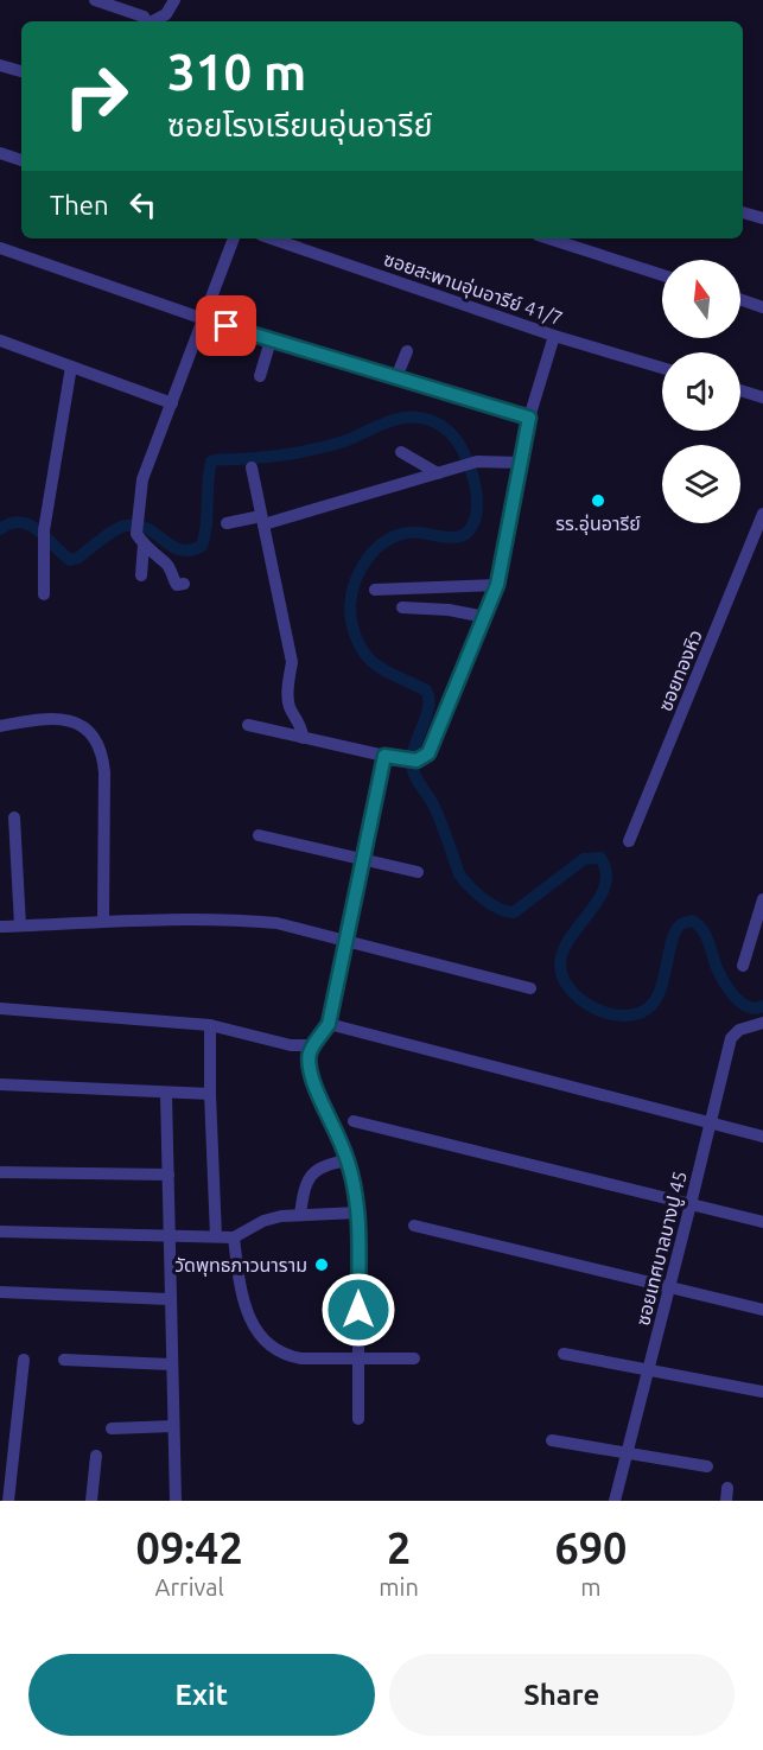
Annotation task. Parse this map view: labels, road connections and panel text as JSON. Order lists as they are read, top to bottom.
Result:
{
  "streets": {
    "street": ["ซอยสะพานอุ่นอารีย์ 41/7", "ซอยทองหิว", "ซอยเทศบาลบางปู 45"]
  },
  "places": ["รร.อุ่นอารีย์", "วัดพุทธภาวนาราม"],
  "north": "top",
  "page": {
    "turn": ["310 m", "ซอยโรงเรียนอุ่นอารีย์"],
    "then": "Then",
    "eta": [
      "09:42",
      "Arrival",
      "2",
      "min",
      "690",
      "m"
    ],
    "buttons": ["Exit", "Share"]
  }
}
